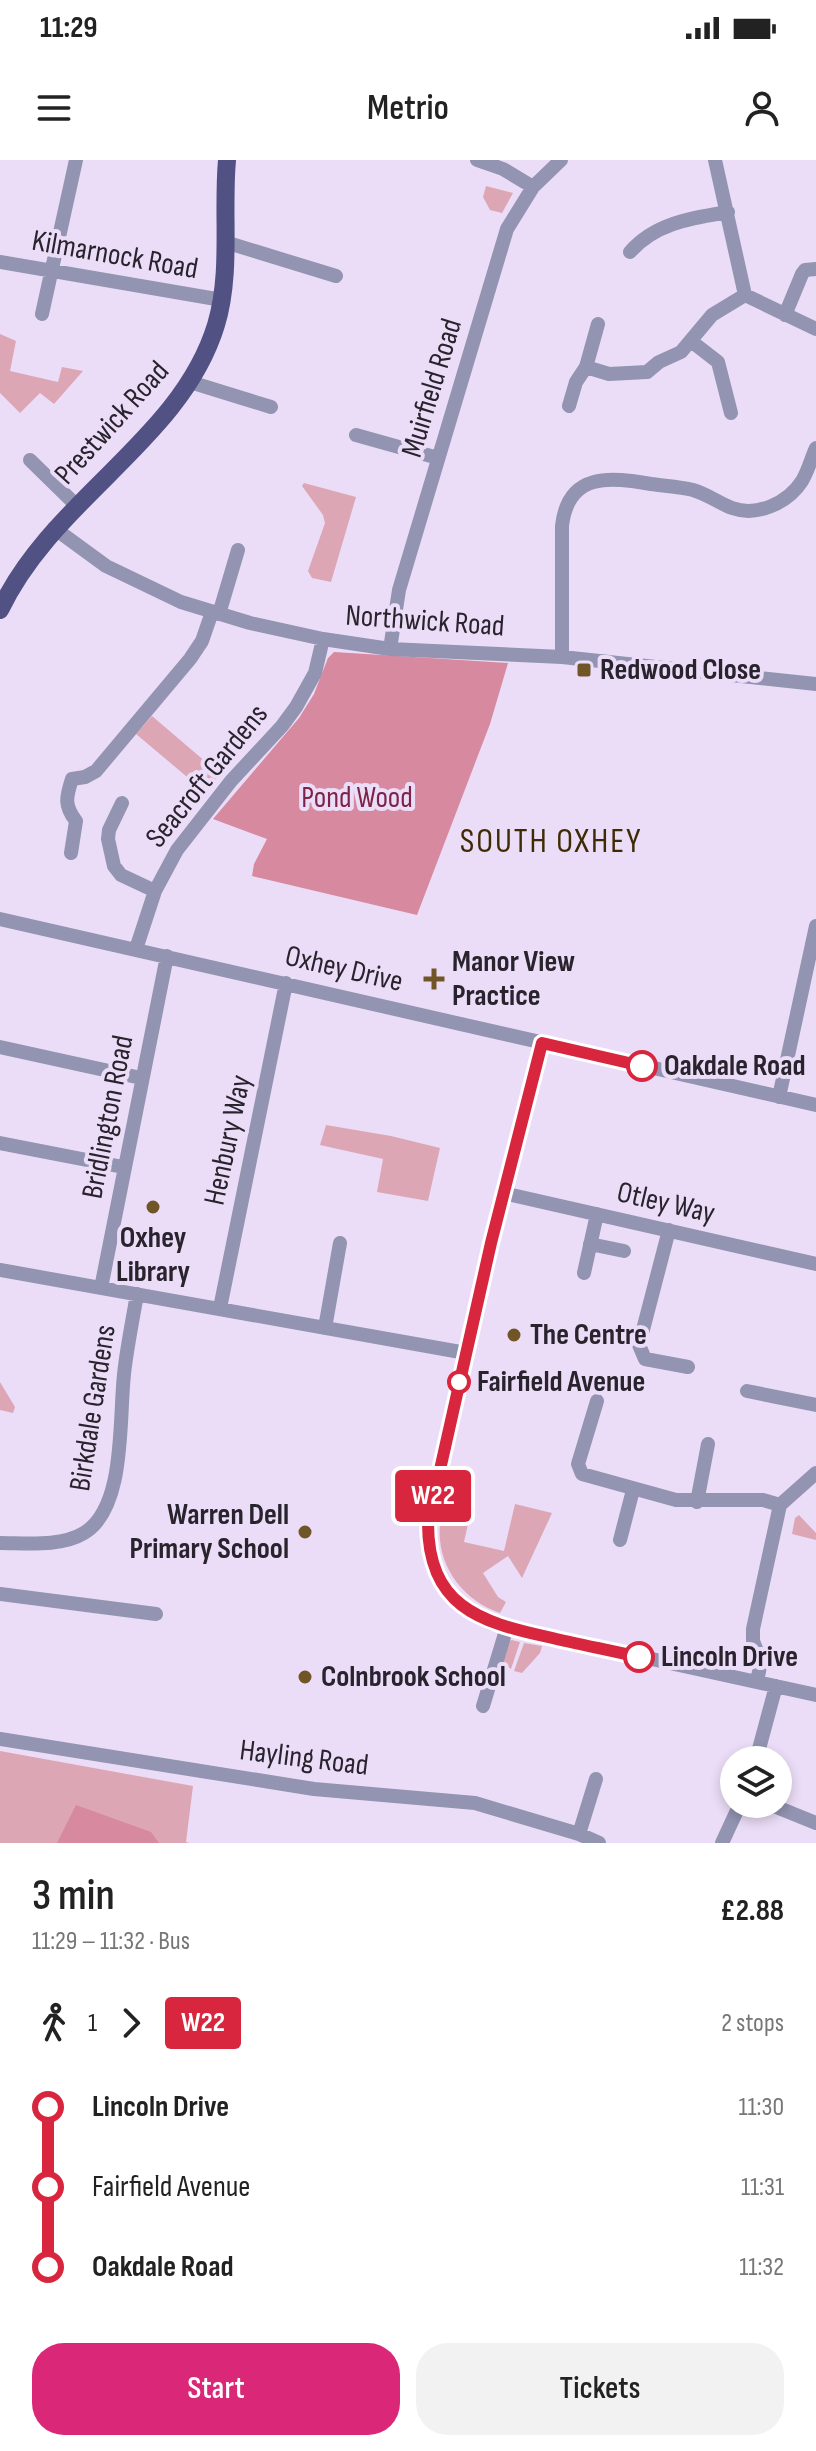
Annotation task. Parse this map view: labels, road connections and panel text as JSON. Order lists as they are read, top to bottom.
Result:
{
  "streets": {
    "main road": ["Prestwick Road"],
    "street": [
      "Kilmarnock Road",
      "Muirfield Road",
      "Northwick Road",
      "Seacroft Gardens",
      "Oxhey Drive",
      "Bridlington Road",
      "Henbury Way",
      "Otley Way",
      "Birkdale Gardens",
      "Hayling Road"
    ]
  },
  "crossings": [
    ["Kilmarnock Road", "Prestwick Road"],
    ["Muirfield Road", "Northwick Road"],
    ["Prestwick Road", "Northwick Road"],
    ["Northwick Road", "Seacroft Gardens"],
    ["Seacroft Gardens", "Oxhey Drive"],
    ["Oxhey Drive", "Bridlington Road"],
    ["Oxhey Drive", "Henbury Way"]
  ],
  "districts": ["SOUTH OXHEY"],
  "parks": ["Pond Wood"],
  "places": {
    "transit": ["Redwood Close"],
    "health": ["Manor View Practice"],
    "other": [
      "Oakdale Road",
      "Oxhey Library",
      "The Centre",
      "Fairfield Avenue",
      "Warren Dell Primary School",
      "Lincoln Drive",
      "Colnbrook School"
    ]
  },
  "lines": ["bus line W22"],
  "page": {
    "status": "11:29",
    "header": "Metrio",
    "on_map": "W22",
    "heading": ["3 min", "11:29 – 11:32 · Bus", "£2.88"],
    "legs": ["1", "W22", "2 stops"],
    "list": [
      {
        "name": "Lincoln Drive",
        "value": "11:30"
      },
      {
        "name": "Fairfield Avenue",
        "value": "11:31"
      },
      {
        "name": "Oakdale Road",
        "value": "11:32"
      }
    ],
    "buttons": ["Start", "Tickets"]
  }
}
